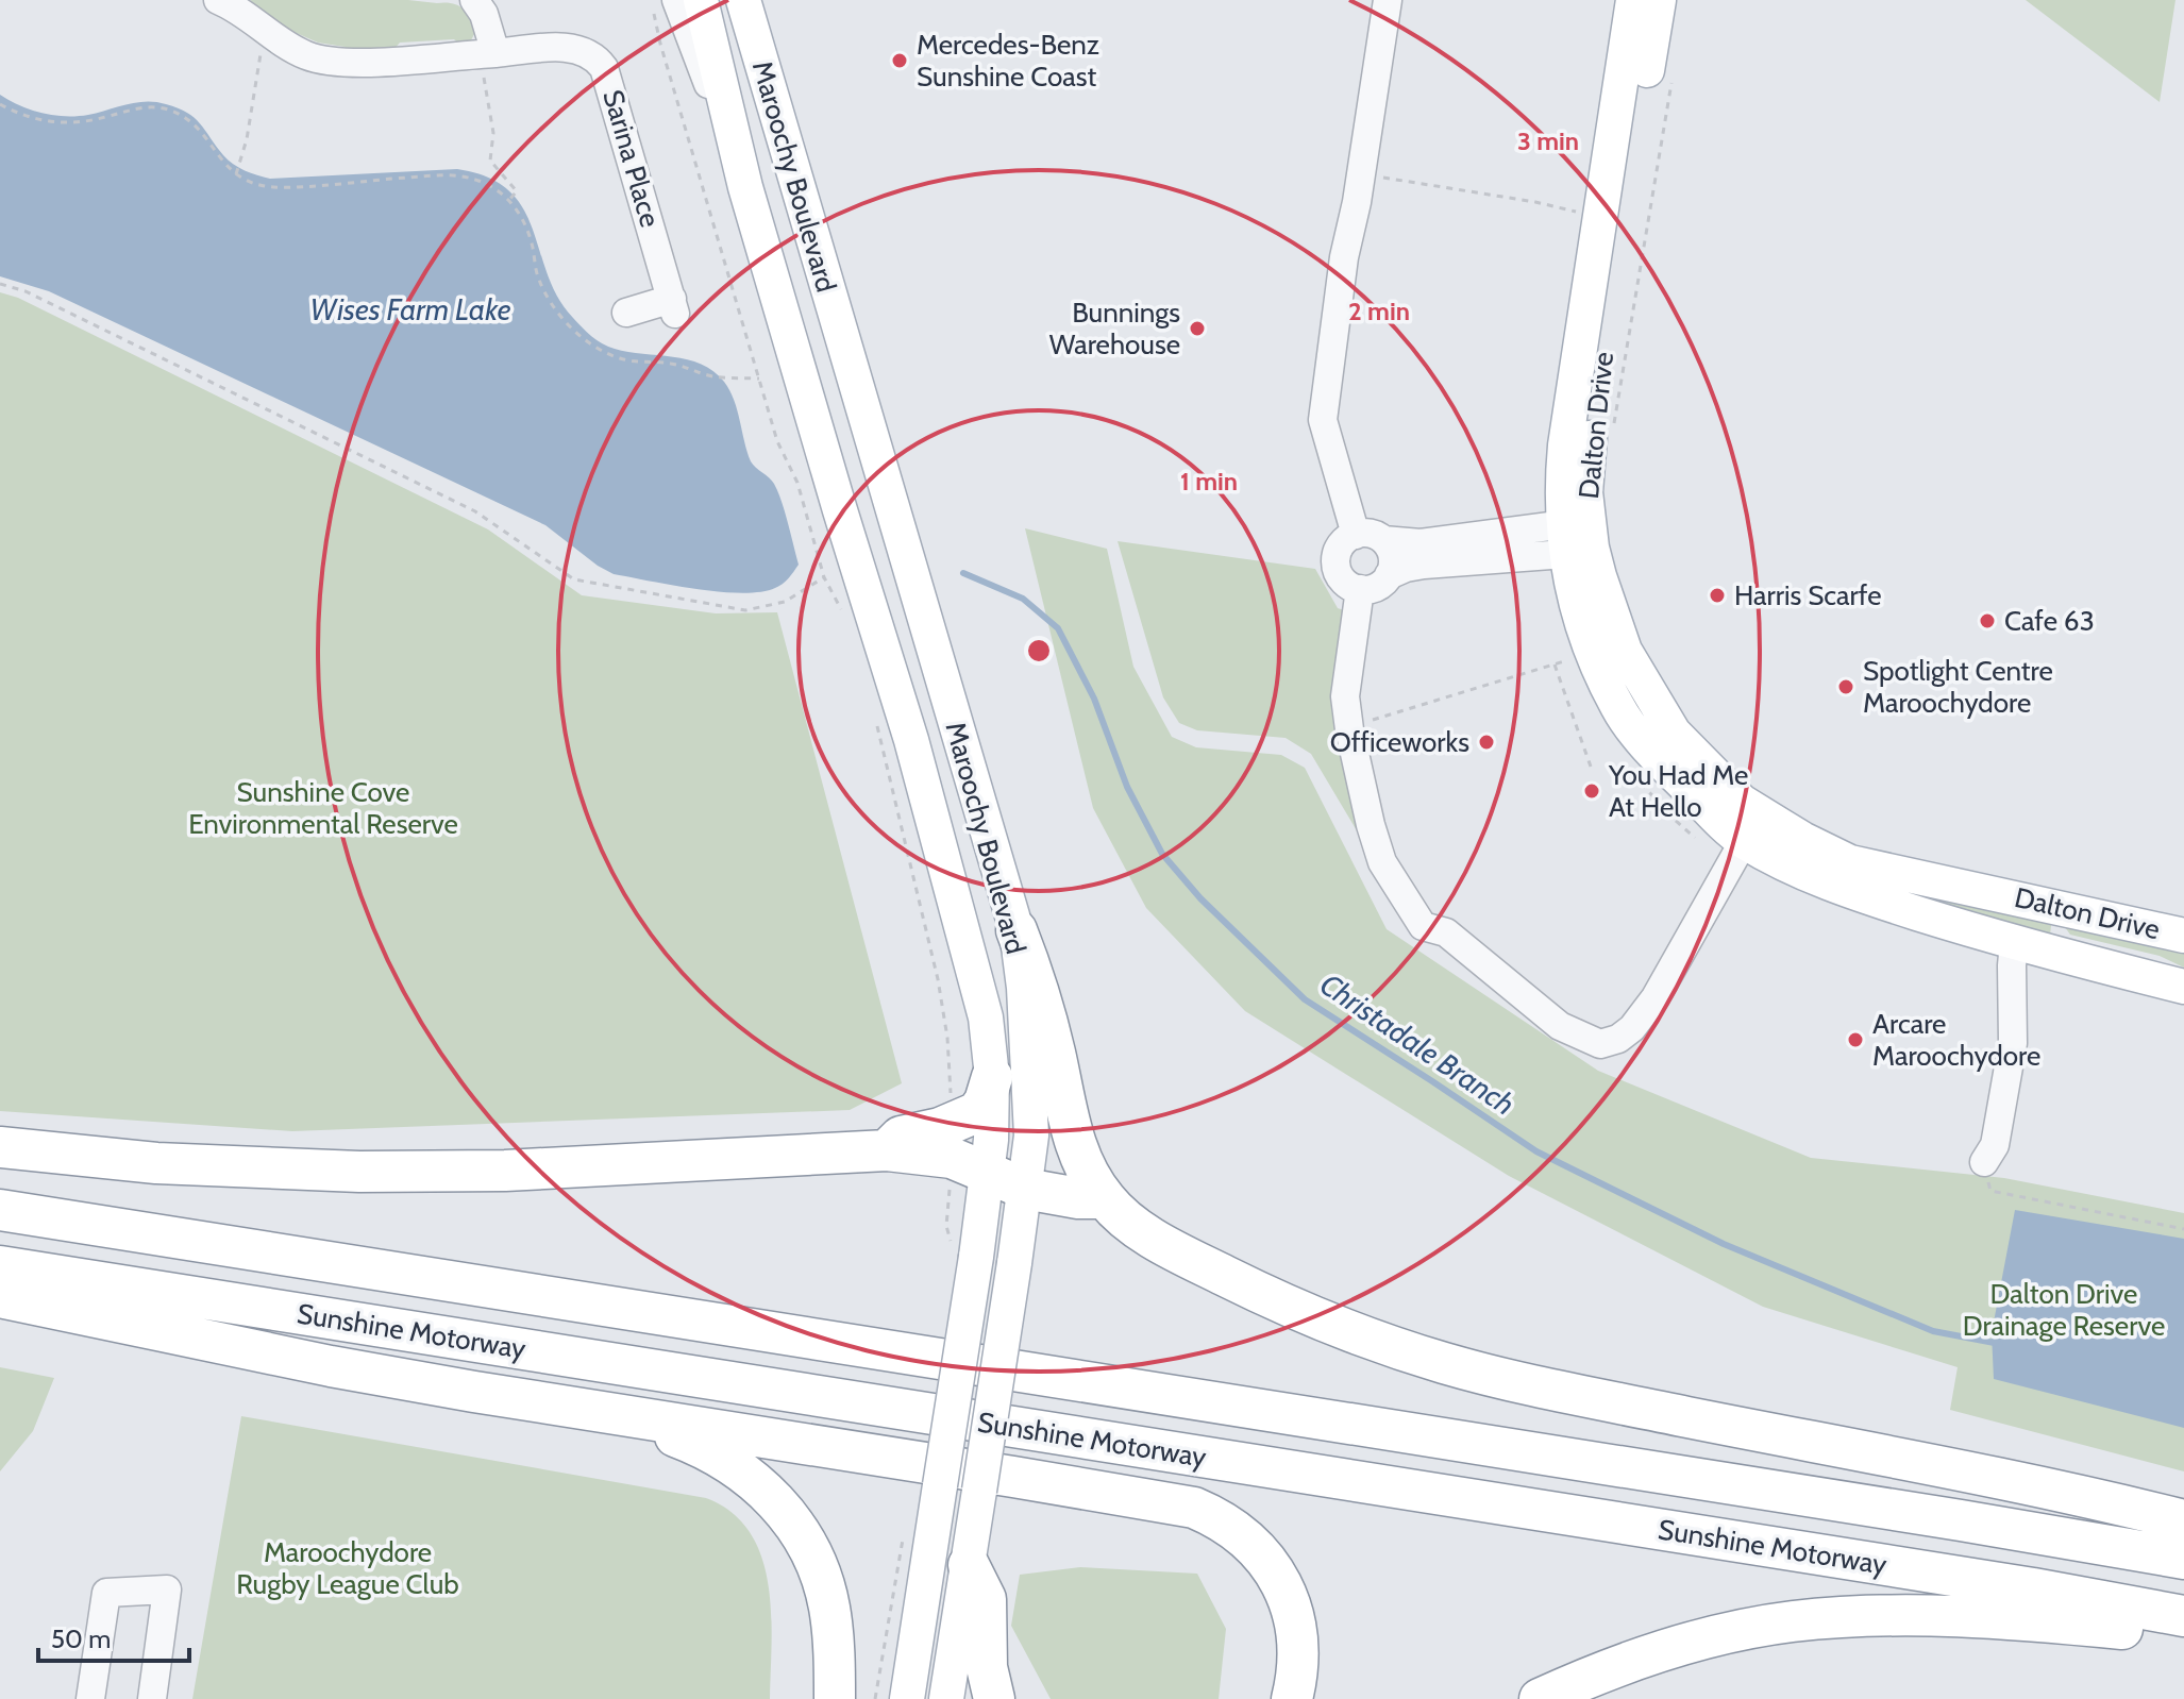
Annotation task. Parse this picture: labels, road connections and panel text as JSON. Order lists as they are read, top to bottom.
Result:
{
  "streets": {
    "highway": ["Sunshine Motorway"],
    "main road": ["Maroochy Boulevard", "Dalton Drive"],
    "street": ["Sarina Place"]
  },
  "water": ["Wises Farm Lake", "Christadale Branch"],
  "parks": ["Sunshine Cove Environmental Reserve", "Dalton Drive Drainage Reserve", "Maroochydore Rugby League Club"],
  "places": [
    "Mercedes-Benz Sunshine Coast",
    "Bunnings Warehouse",
    "Harris Scarfe",
    "Cafe 63",
    "Spotlight Centre Maroochydore",
    "Officeworks",
    "You Had Me At Hello",
    "Arcare Maroochydore"
  ],
  "scale_bar": "50 m",
  "rings": ["3 min", "2 min", "1 min"]
}
